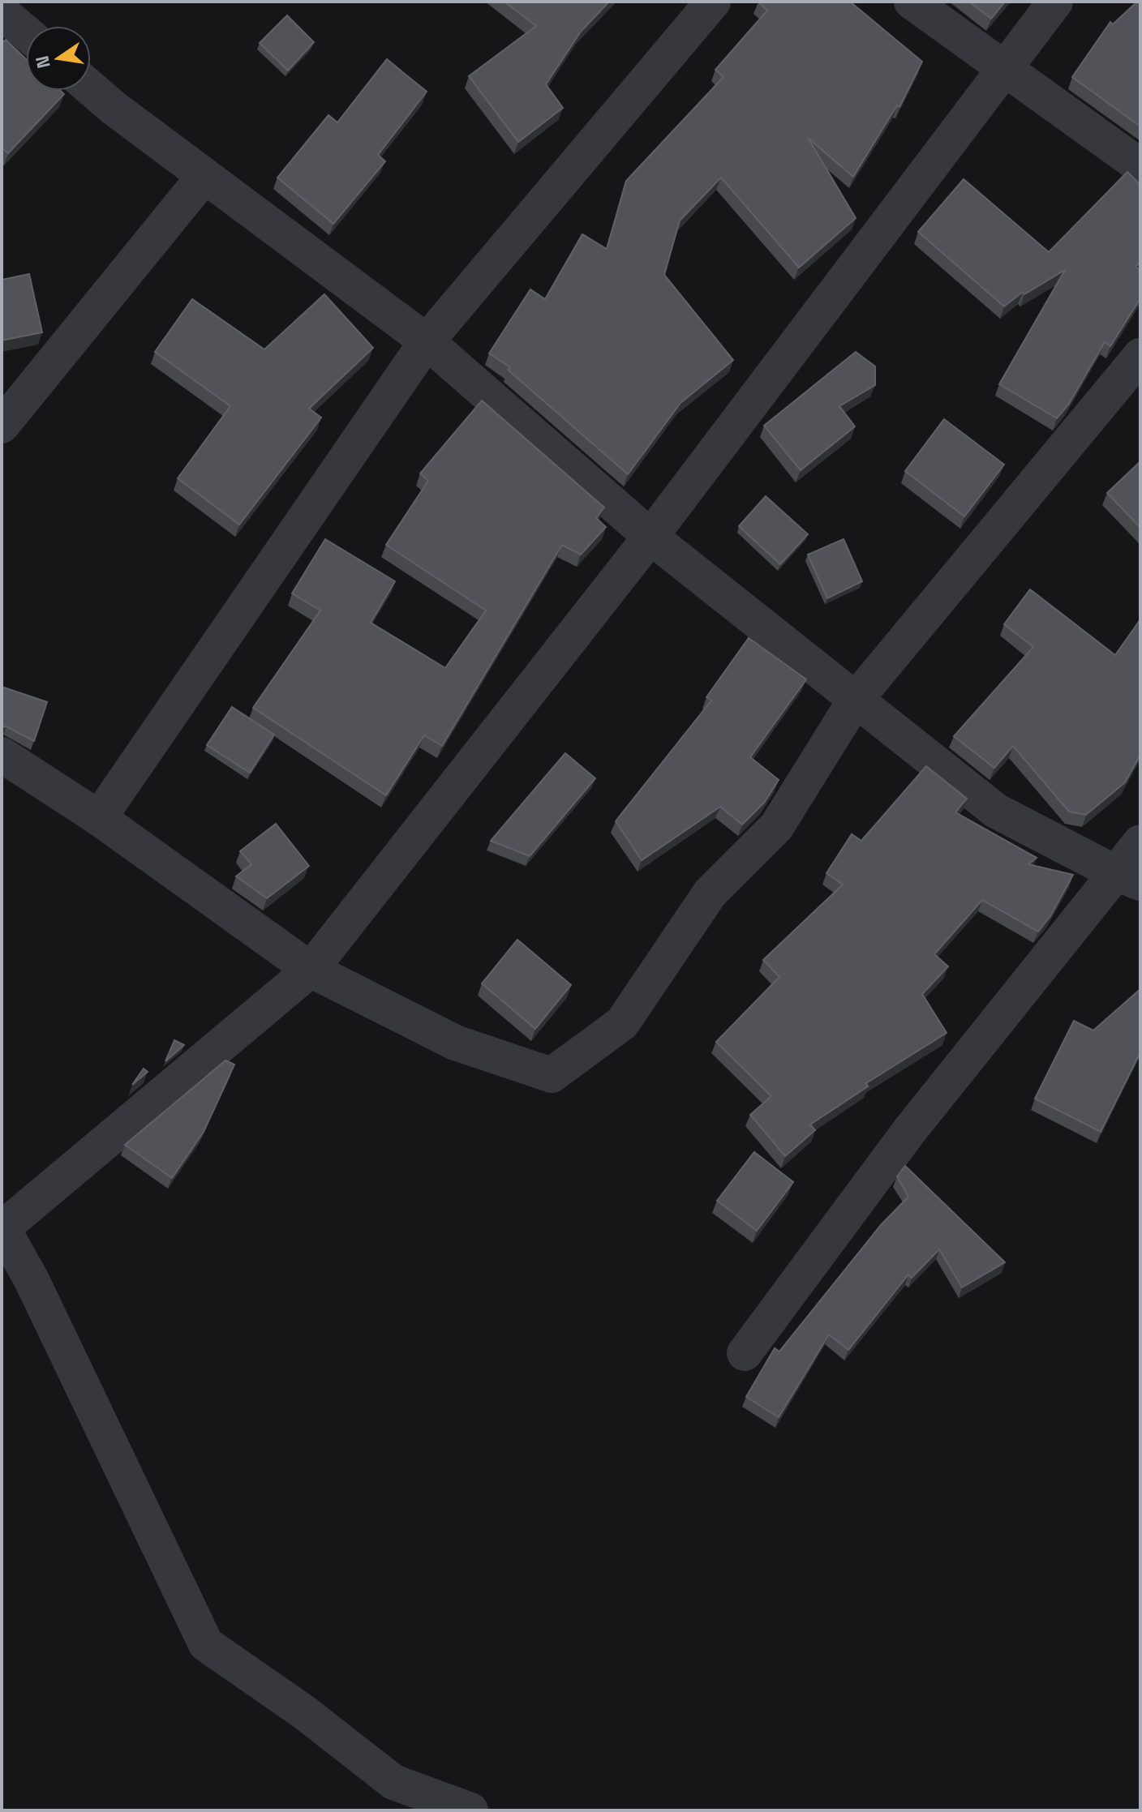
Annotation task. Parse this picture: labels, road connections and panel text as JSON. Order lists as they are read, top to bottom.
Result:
{
  "north": "left"
}
